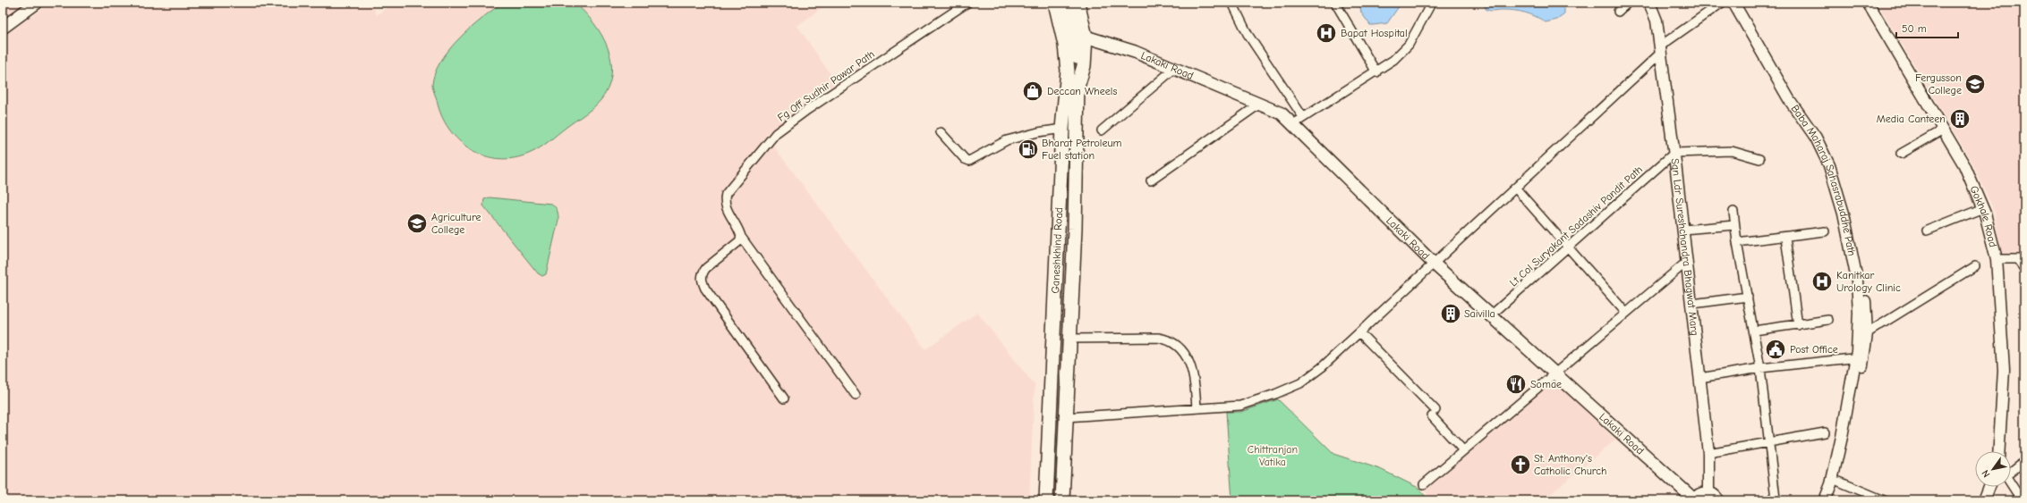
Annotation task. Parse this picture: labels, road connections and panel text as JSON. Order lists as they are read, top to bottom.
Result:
{
  "streets": {
    "main road": ["Lakaki Road", "Ganeshkhind Road"],
    "street": [
      "Fg Off Sudhir Pawar Path",
      "Baba Maharaj Sahasrabuddhe Path",
      "Gokhale Road",
      "Lt Col Suryakant Sadashiv Pandit Path",
      "Sqn Ldr Sureshchandra Bhagwat Marg"
    ]
  },
  "crossings": [
    ["Lakaki Road", "Lt Col Suryakant Sadashiv Pandit Path"],
    ["Lakaki Road", "Ganeshkhind Road"],
    ["Lt Col Suryakant Sadashiv Pandit Path", "Sqn Ldr Sureshchandra Bhagwat Marg"]
  ],
  "parks": ["Chittranjan Vatika"],
  "places": {
    "hospital": ["Bapat Hospital", "Kanitkar Urology Clinic"],
    "school or university": ["Fergusson College", "Agriculture College"],
    "shop": ["Deccan Wheels"],
    "building": ["Media Canteen", "Saivilla"],
    "fuel station": ["Bharat Petroleum Fuel station"],
    "public building": ["Post Office"],
    "restaurant": ["Somae"],
    "church": ["St. Anthony's Catholic Church"]
  },
  "scale_bar": "50 m",
  "north": "bottom left"
}
